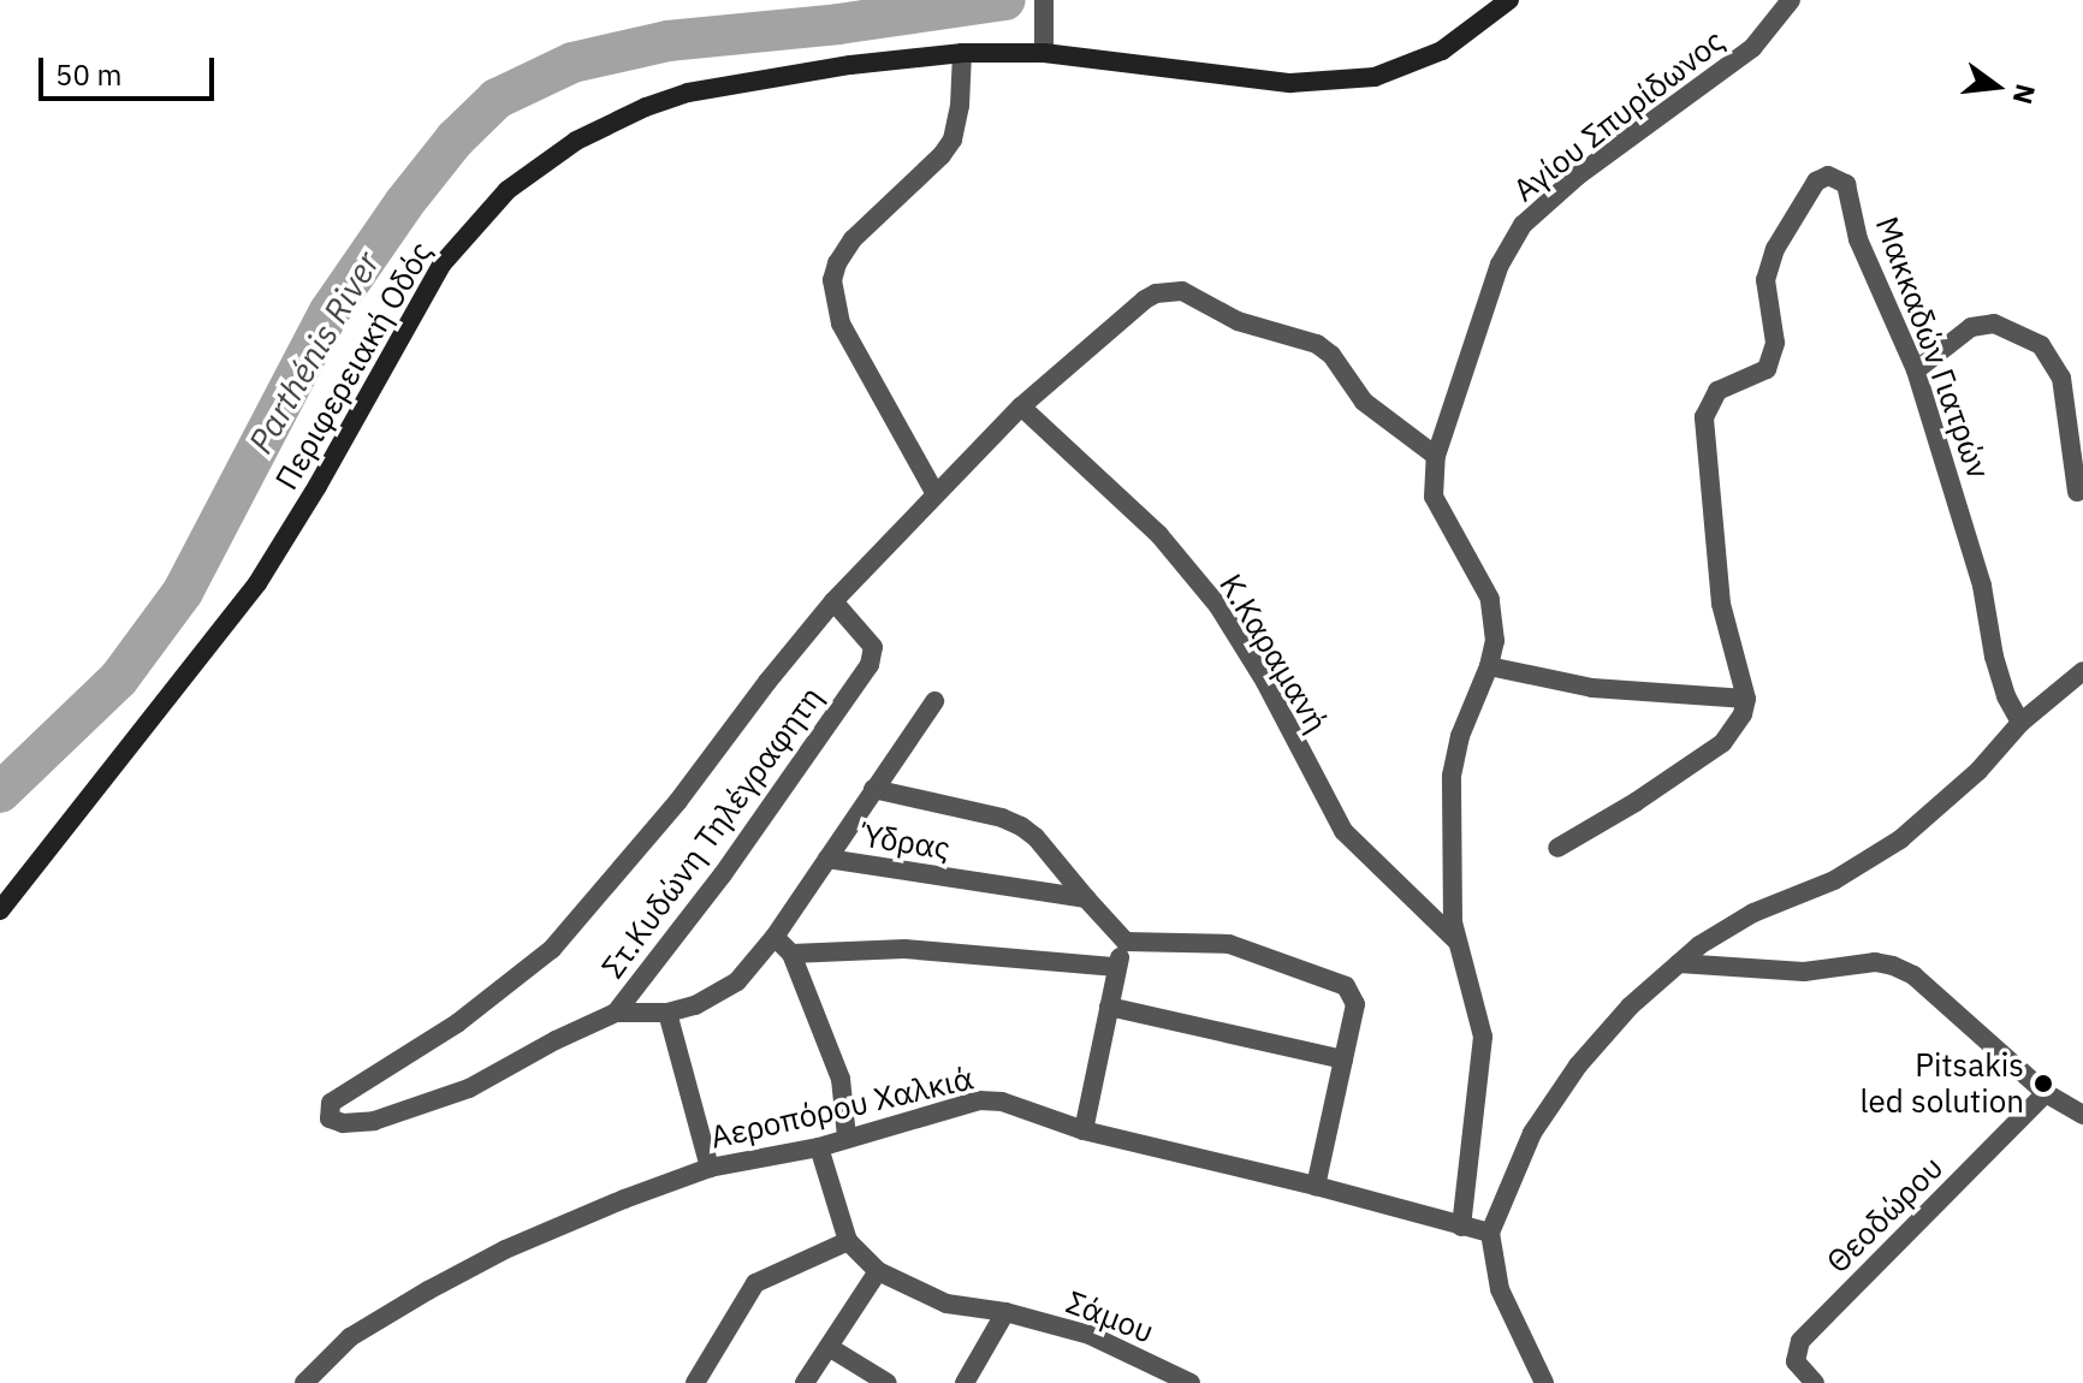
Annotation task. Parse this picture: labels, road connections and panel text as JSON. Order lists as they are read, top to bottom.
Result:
{
  "streets": {
    "main road": ["Περιφερειακή Οδός"],
    "street": [
      "Αγίου Σπυρίδωνος",
      "Μακκαδών Γιατρών",
      "Κ.Καραμανή",
      "Στ.Κυδώνη Τηλέγραφητη",
      "Ύδρας",
      "Αεροπόρου Χαλκιά",
      "Θεοδώρου",
      "Σάμου"
    ]
  },
  "crossings": [
    ["Αγίου Σπυρίδωνος", "Κ.Καραμανή"],
    ["Αγίου Σπυρίδωνος", "Αεροπόρου Χαλκιά"],
    ["Στ.Κυδώνη Τηλέγραφητη", "Ύδρας"]
  ],
  "water": ["Parthénis River"],
  "places": ["Pitsakis led solution"],
  "scale_bar": "50 m",
  "north": "right"
}
